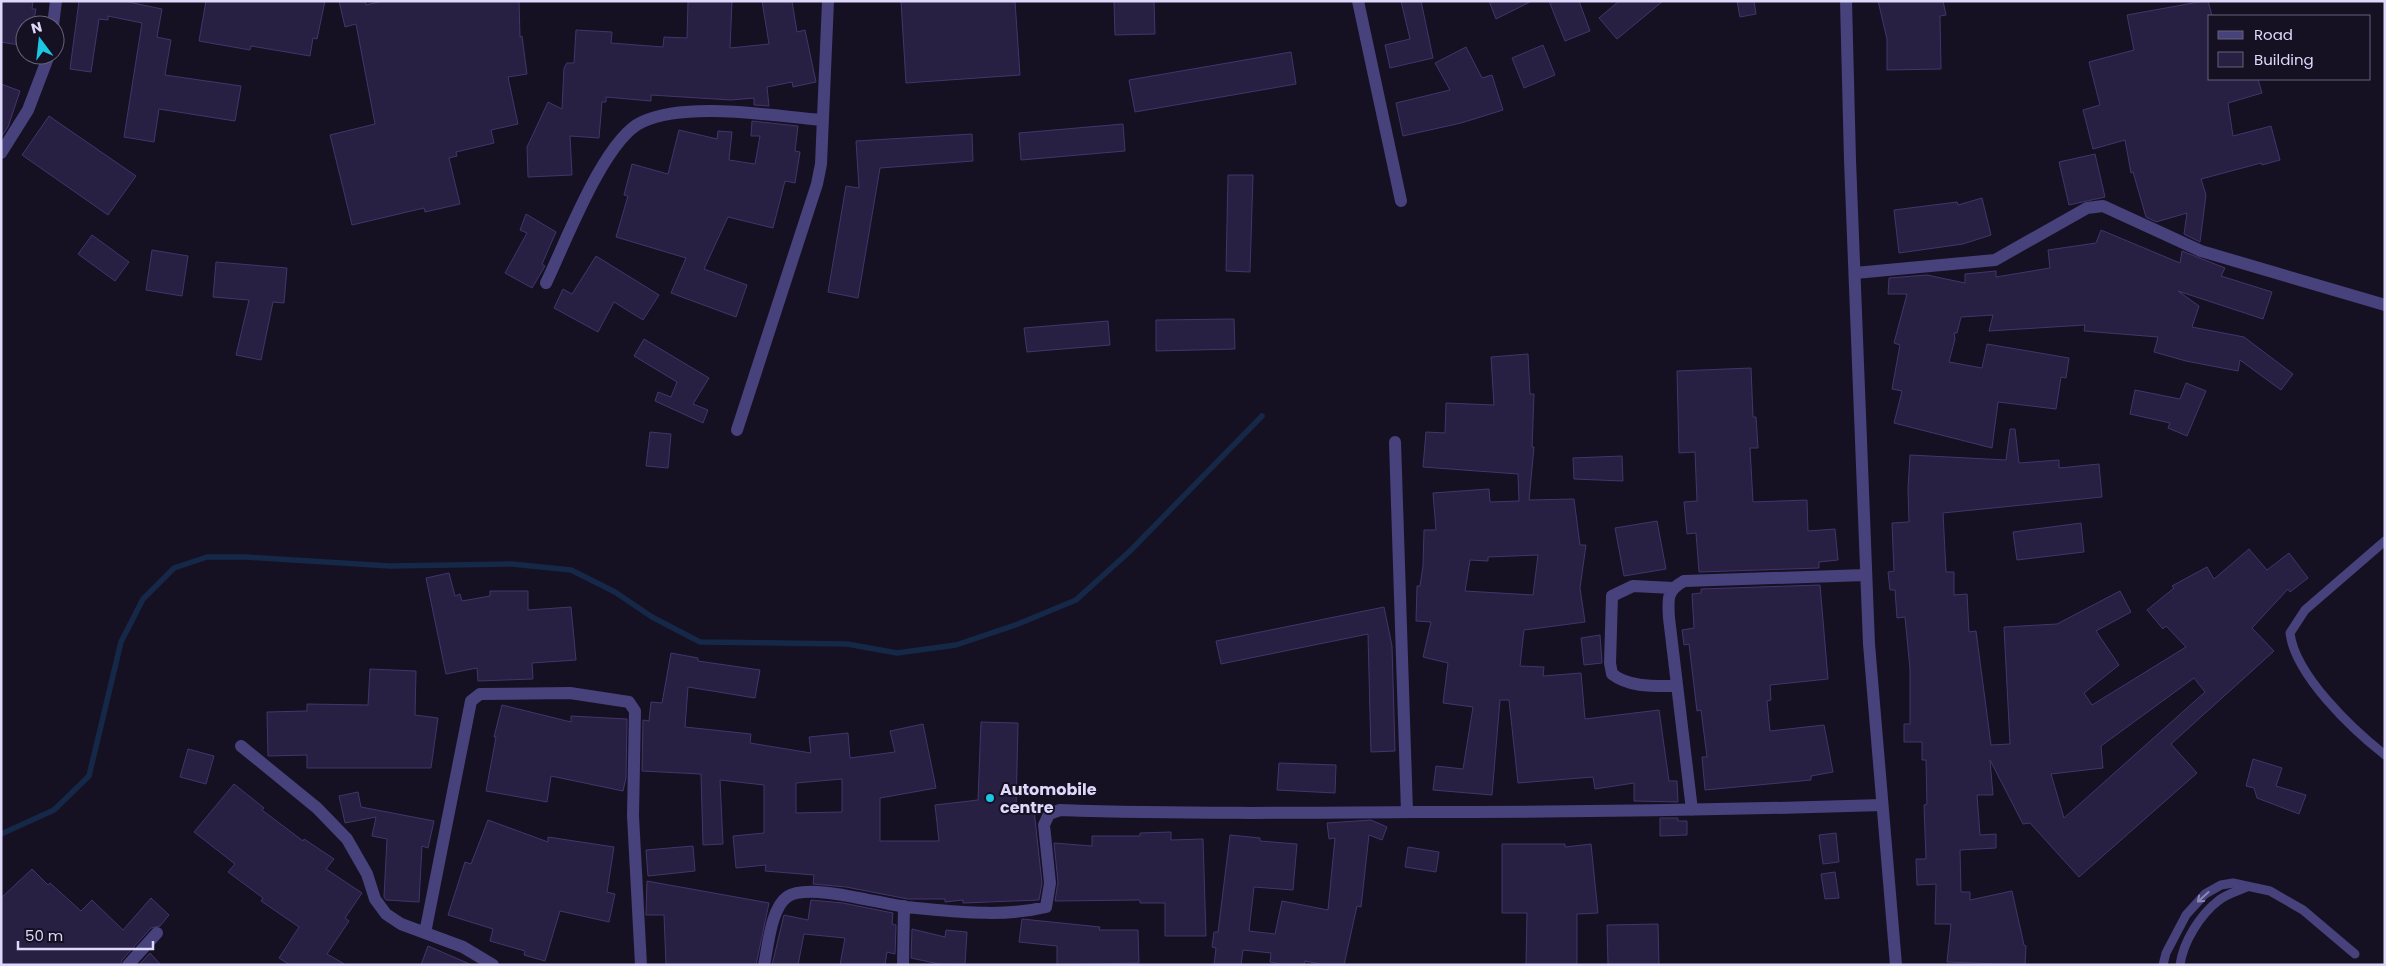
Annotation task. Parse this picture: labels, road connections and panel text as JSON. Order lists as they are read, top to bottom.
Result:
{
  "places": ["Automobile centre"],
  "legend": ["Road", "Building"],
  "scale_bar": "50 m",
  "north": "top"
}
